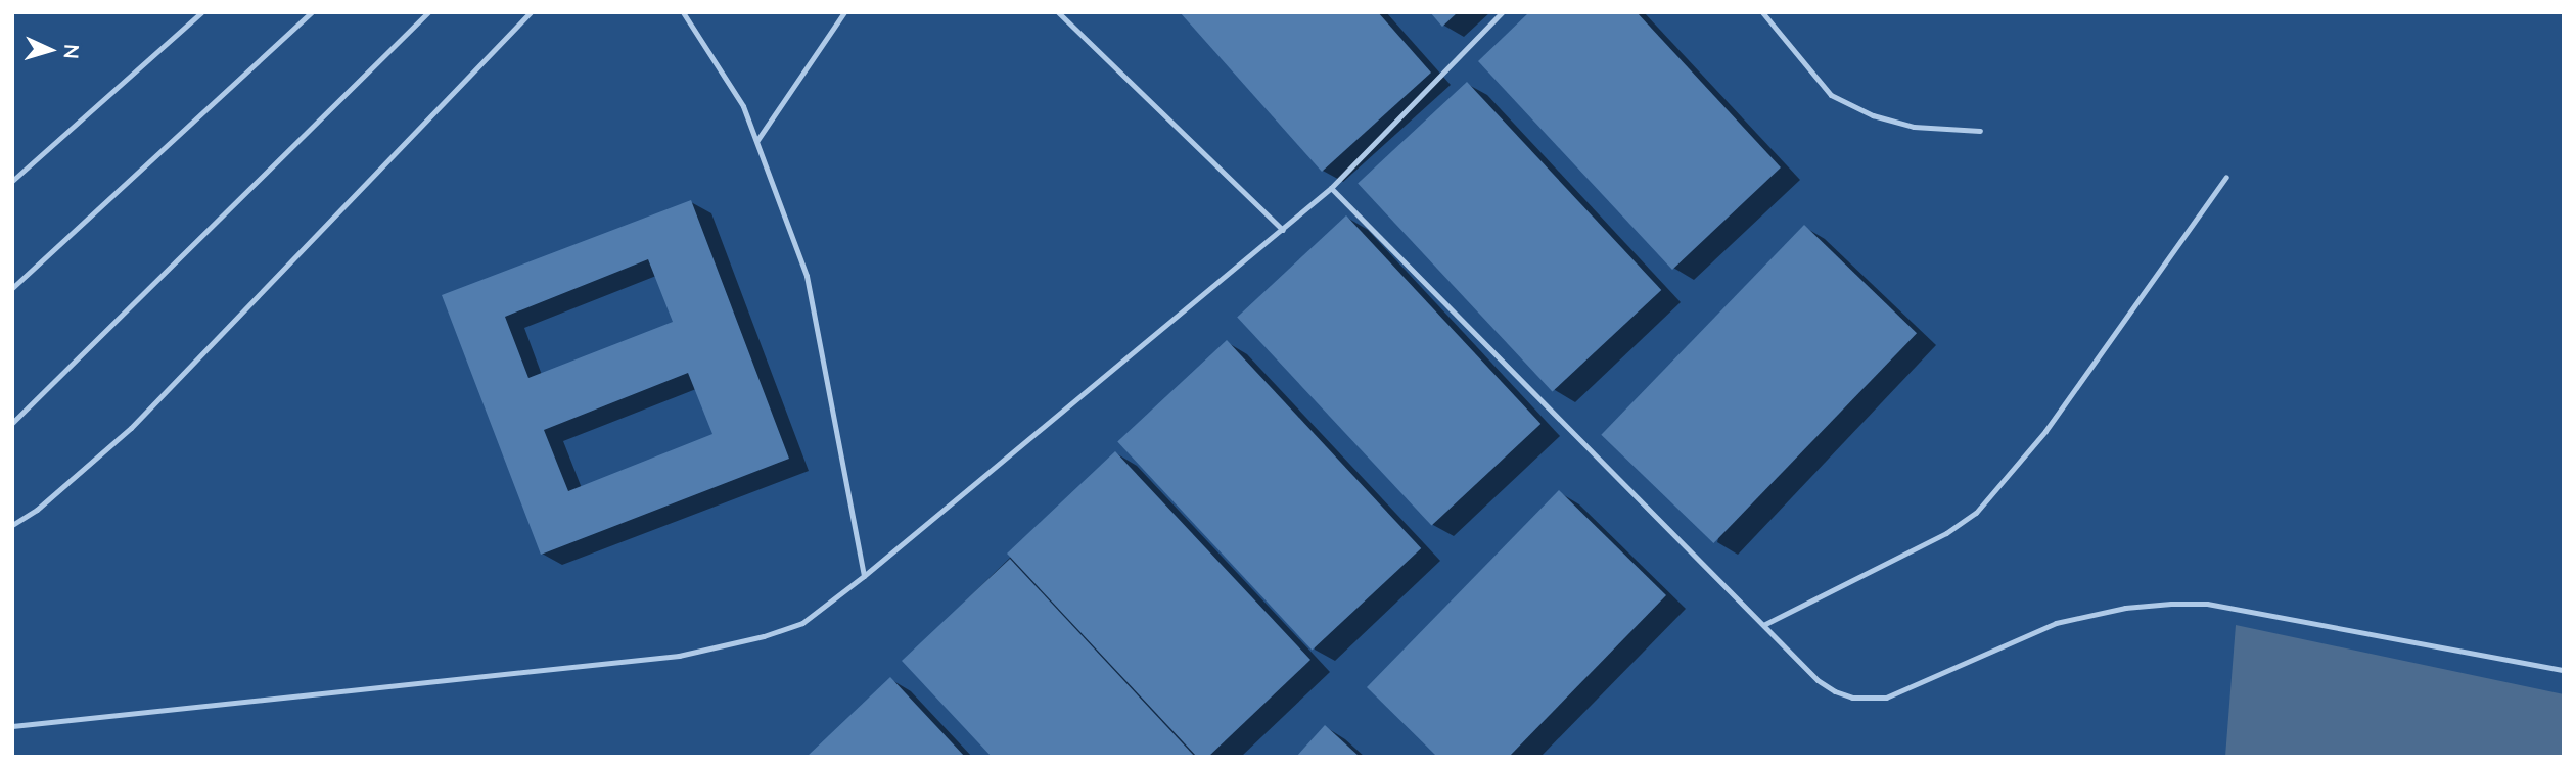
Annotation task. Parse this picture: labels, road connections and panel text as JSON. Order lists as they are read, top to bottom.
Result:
{
  "north": "right"
}
